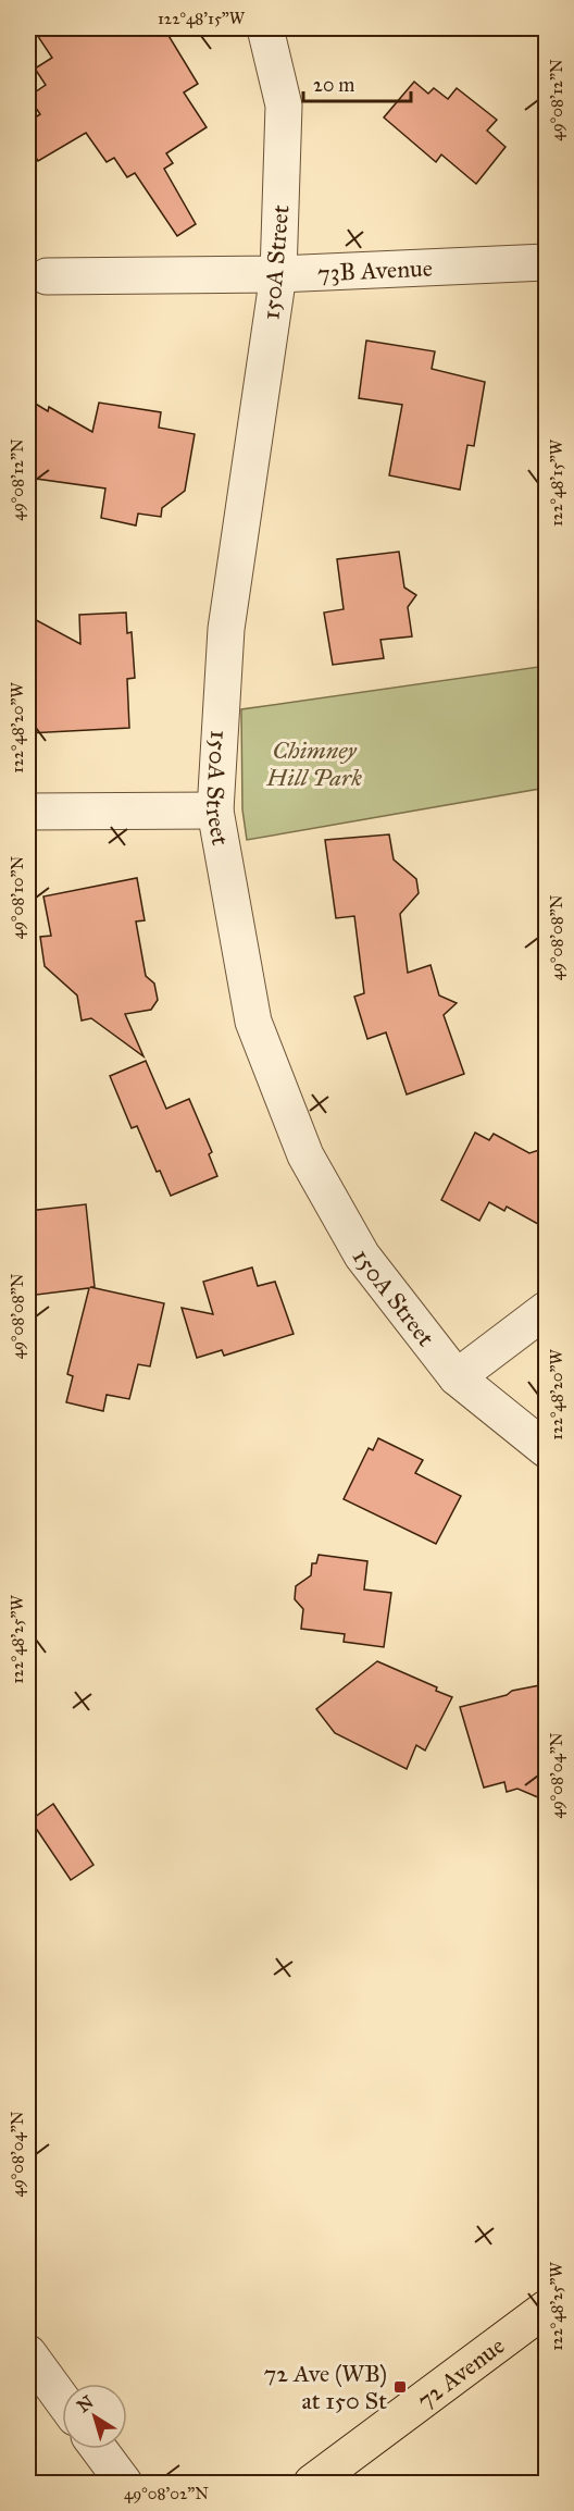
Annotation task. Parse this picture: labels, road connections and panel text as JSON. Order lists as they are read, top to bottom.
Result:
{
  "streets": {
    "main road": ["72 Avenue"],
    "street": ["150A Street", "73B Avenue"]
  },
  "crossings": [
    ["150A Street", "73B Avenue"]
  ],
  "parks": ["Chimney Hill Park"],
  "places": {
    "transit": ["72 Ave (WB) at 150 St"]
  },
  "scale_bar": "20 m",
  "north": "top left",
  "coordinates": [
    "122°48'15\"W",
    "49°08'12\"N",
    "122°48'20\"W",
    "49°08'10\"N",
    "49°08'08\"N",
    "122°48'25\"W",
    "49°08'04\"N",
    "49°08'02\"N"
  ]
}
